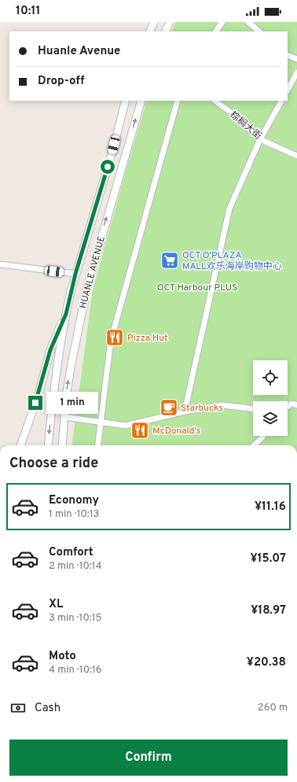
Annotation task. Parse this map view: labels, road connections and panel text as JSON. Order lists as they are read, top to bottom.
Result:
{
  "streets": {
    "street": ["棕榈大街", "HUANLE AVENUE"]
  },
  "parks": ["OCT Harbour PLUS"],
  "places": {
    "supermarket": ["OCT O'PLAZA MALL欢乐海岸购物中心"],
    "restaurant": ["Pizza Hut", "McDonald's"],
    "cafe": ["Starbucks"]
  },
  "page": {
    "status": "10:11",
    "banner": ["Huanle Avenue", "Drop-off"],
    "bubble": "1 min",
    "heading": "Choose a ride",
    "list": [
      {
        "name": "Economy",
        "note": "1 min · 10:13",
        "value": "¥11.16"
      },
      {
        "name": "Comfort",
        "note": "2 min · 10:14",
        "value": "¥15.07"
      },
      {
        "name": "XL",
        "note": "3 min · 10:15",
        "value": "¥18.97"
      },
      {
        "name": "Moto",
        "note": "4 min · 10:16",
        "value": "¥20.38"
      }
    ],
    "pay": ["Cash", "260 m"],
    "buttons": "Confirm"
  }
}
